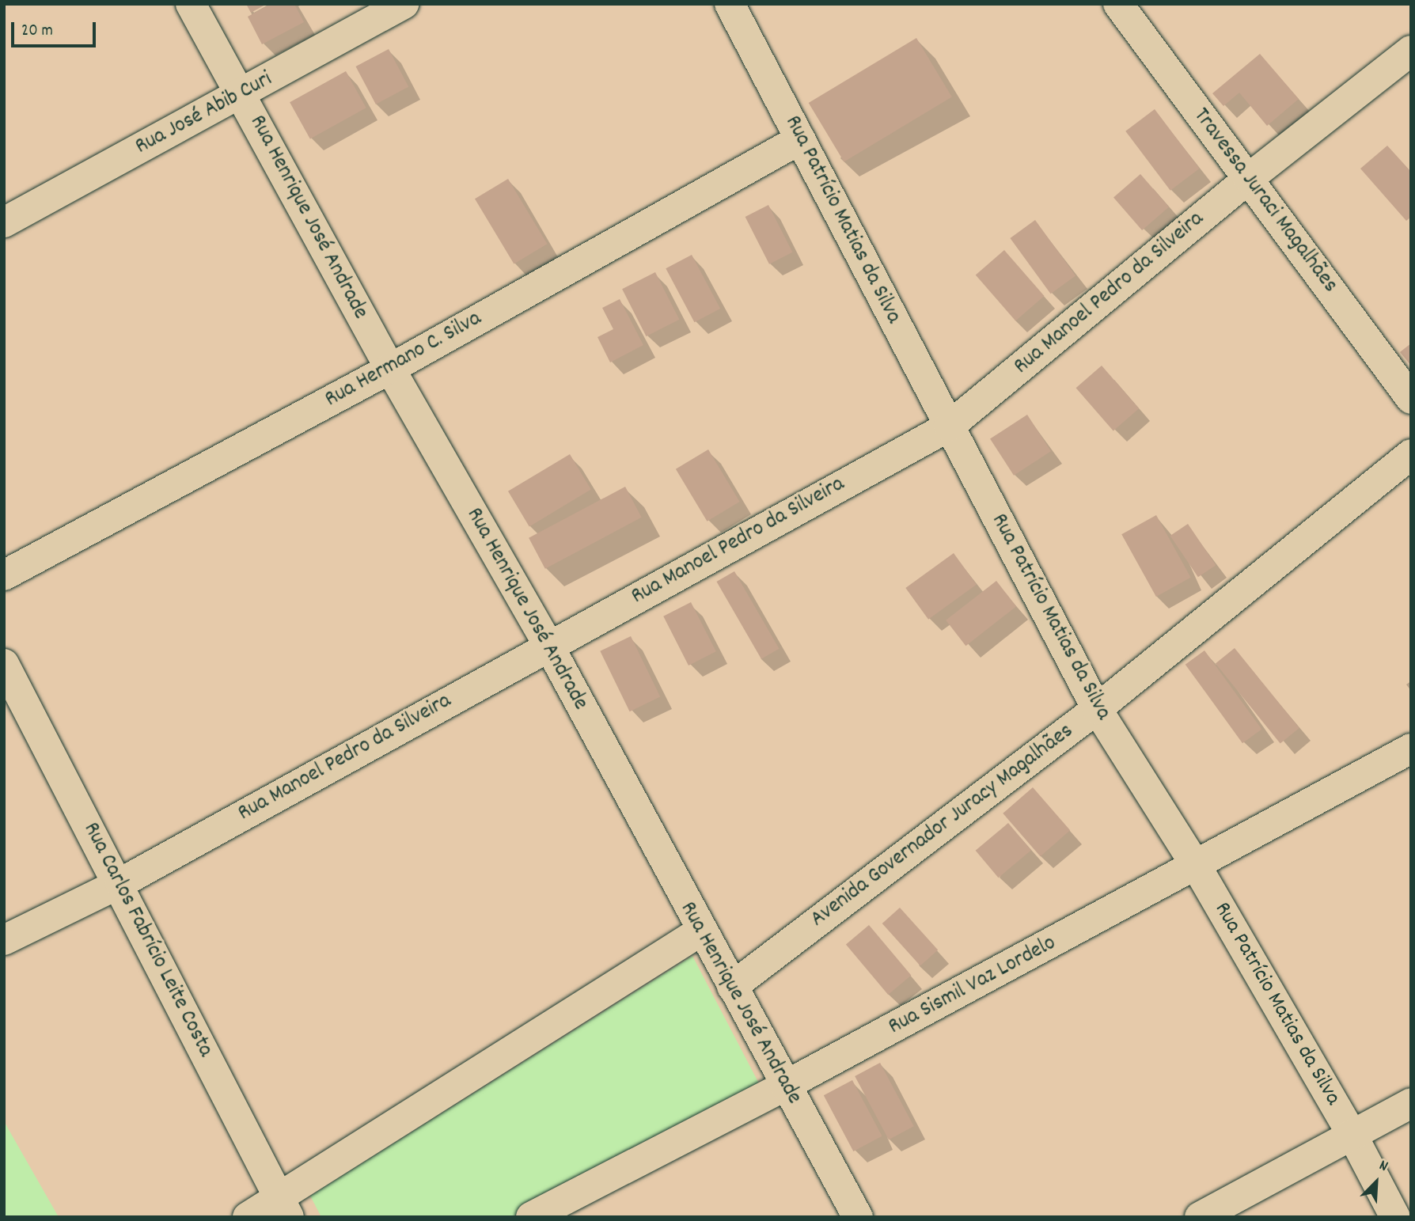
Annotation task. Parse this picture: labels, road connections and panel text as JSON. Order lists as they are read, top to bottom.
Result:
{
  "streets": {
    "street": [
      "Rua José Abib Curi",
      "Travessa Juraci Magalhães",
      "Rua Henrique José Andrade",
      "Rua Patrício Matias da Silva",
      "Rua Manoel Pedro da Silveira",
      "Rua Hermano C. Silva",
      "Avenida Governador Juracy Magalhães",
      "Rua Carlos Fabrício Leite Costa",
      "Rua Sismil Vaz Lordelo"
    ]
  },
  "crossings": [
    ["Rua José Abib Curi", "Rua Henrique José Andrade"],
    ["Travessa Juraci Magalhães", "Rua Manoel Pedro da Silveira"],
    ["Rua Henrique José Andrade", "Rua Manoel Pedro da Silveira"],
    ["Rua Henrique José Andrade", "Rua Hermano C. Silva"],
    ["Rua Henrique José Andrade", "Avenida Governador Juracy Magalhães"],
    ["Rua Henrique José Andrade", "Rua Sismil Vaz Lordelo"],
    ["Rua Patrício Matias da Silva", "Rua Manoel Pedro da Silveira"],
    ["Rua Patrício Matias da Silva", "Rua Hermano C. Silva"],
    ["Rua Patrício Matias da Silva", "Avenida Governador Juracy Magalhães"],
    ["Rua Patrício Matias da Silva", "Rua Sismil Vaz Lordelo"],
    ["Rua Manoel Pedro da Silveira", "Rua Carlos Fabrício Leite Costa"]
  ],
  "scale_bar": "20 m",
  "north": "top right"
}
